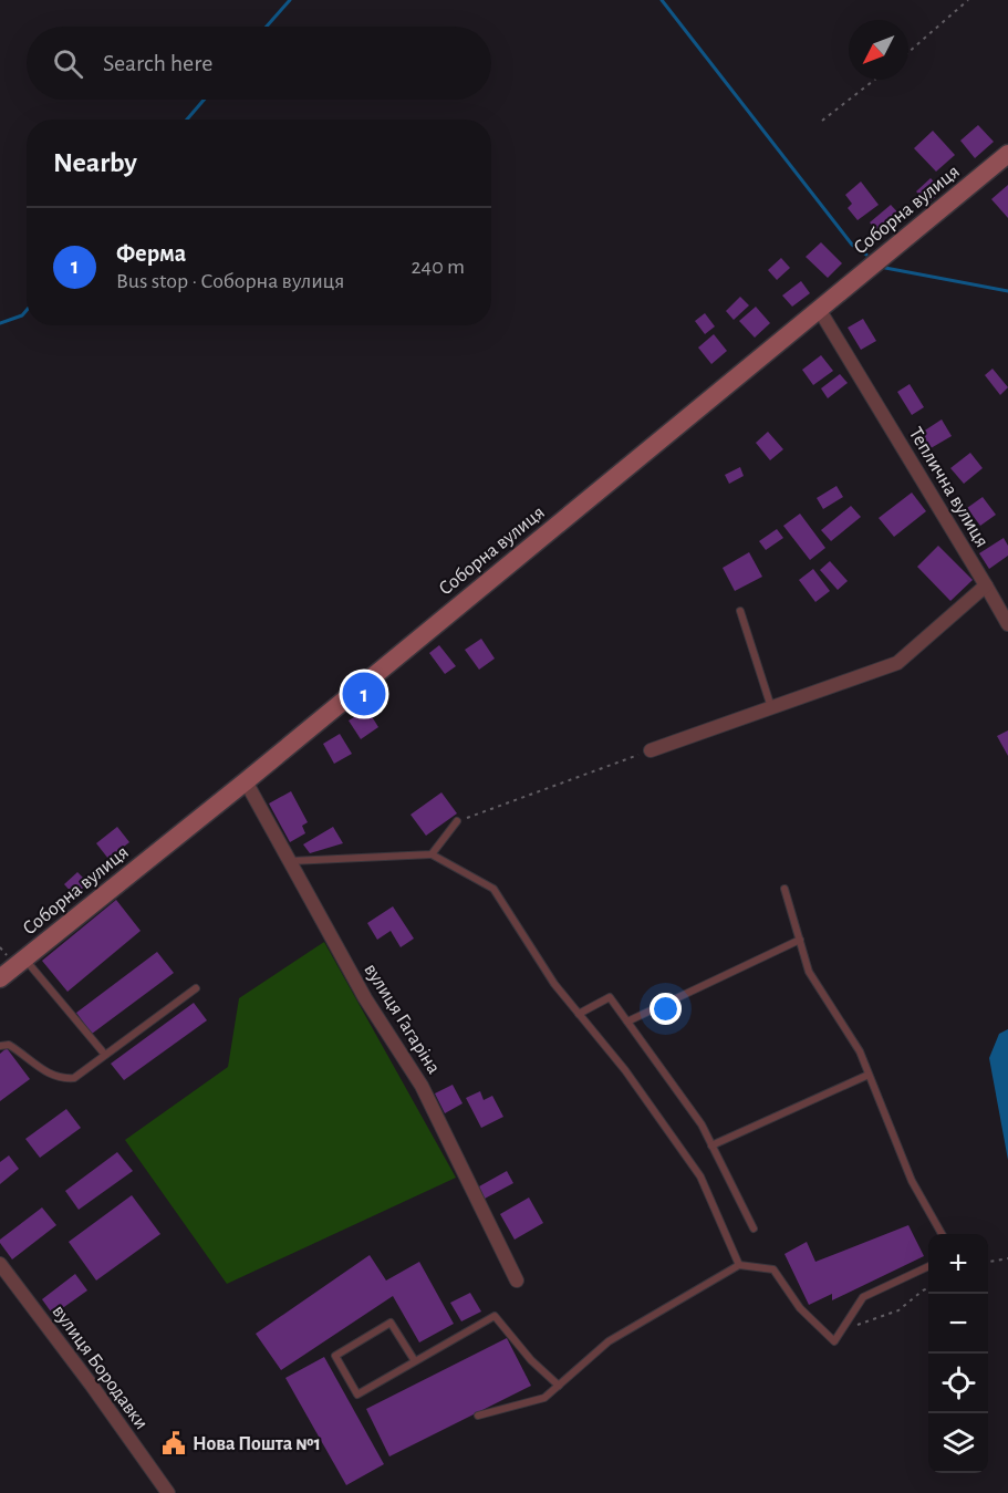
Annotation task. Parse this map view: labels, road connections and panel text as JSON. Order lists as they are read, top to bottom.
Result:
{
  "streets": {
    "main road": ["Соборна вулиця"],
    "street": ["Теплична вулиця", "вулиця Гагаріна", "вулиця Бородавки"]
  },
  "crossings": [
    ["Соборна вулиця", "Теплична вулиця"],
    ["Соборна вулиця", "вулиця Гагаріна"]
  ],
  "places": {
    "public building": ["Нова Пошта №1"]
  },
  "north": "bottom left",
  "page": {
    "search": "Search here",
    "heading": "Nearby",
    "list": [
      {
        "mark": "1",
        "name": "Ферма",
        "note": "Bus stop · Соборна вулиця",
        "value": "240 m"
      }
    ],
    "pins": "1",
    "map_buttons": ["+", "−"]
  }
}
